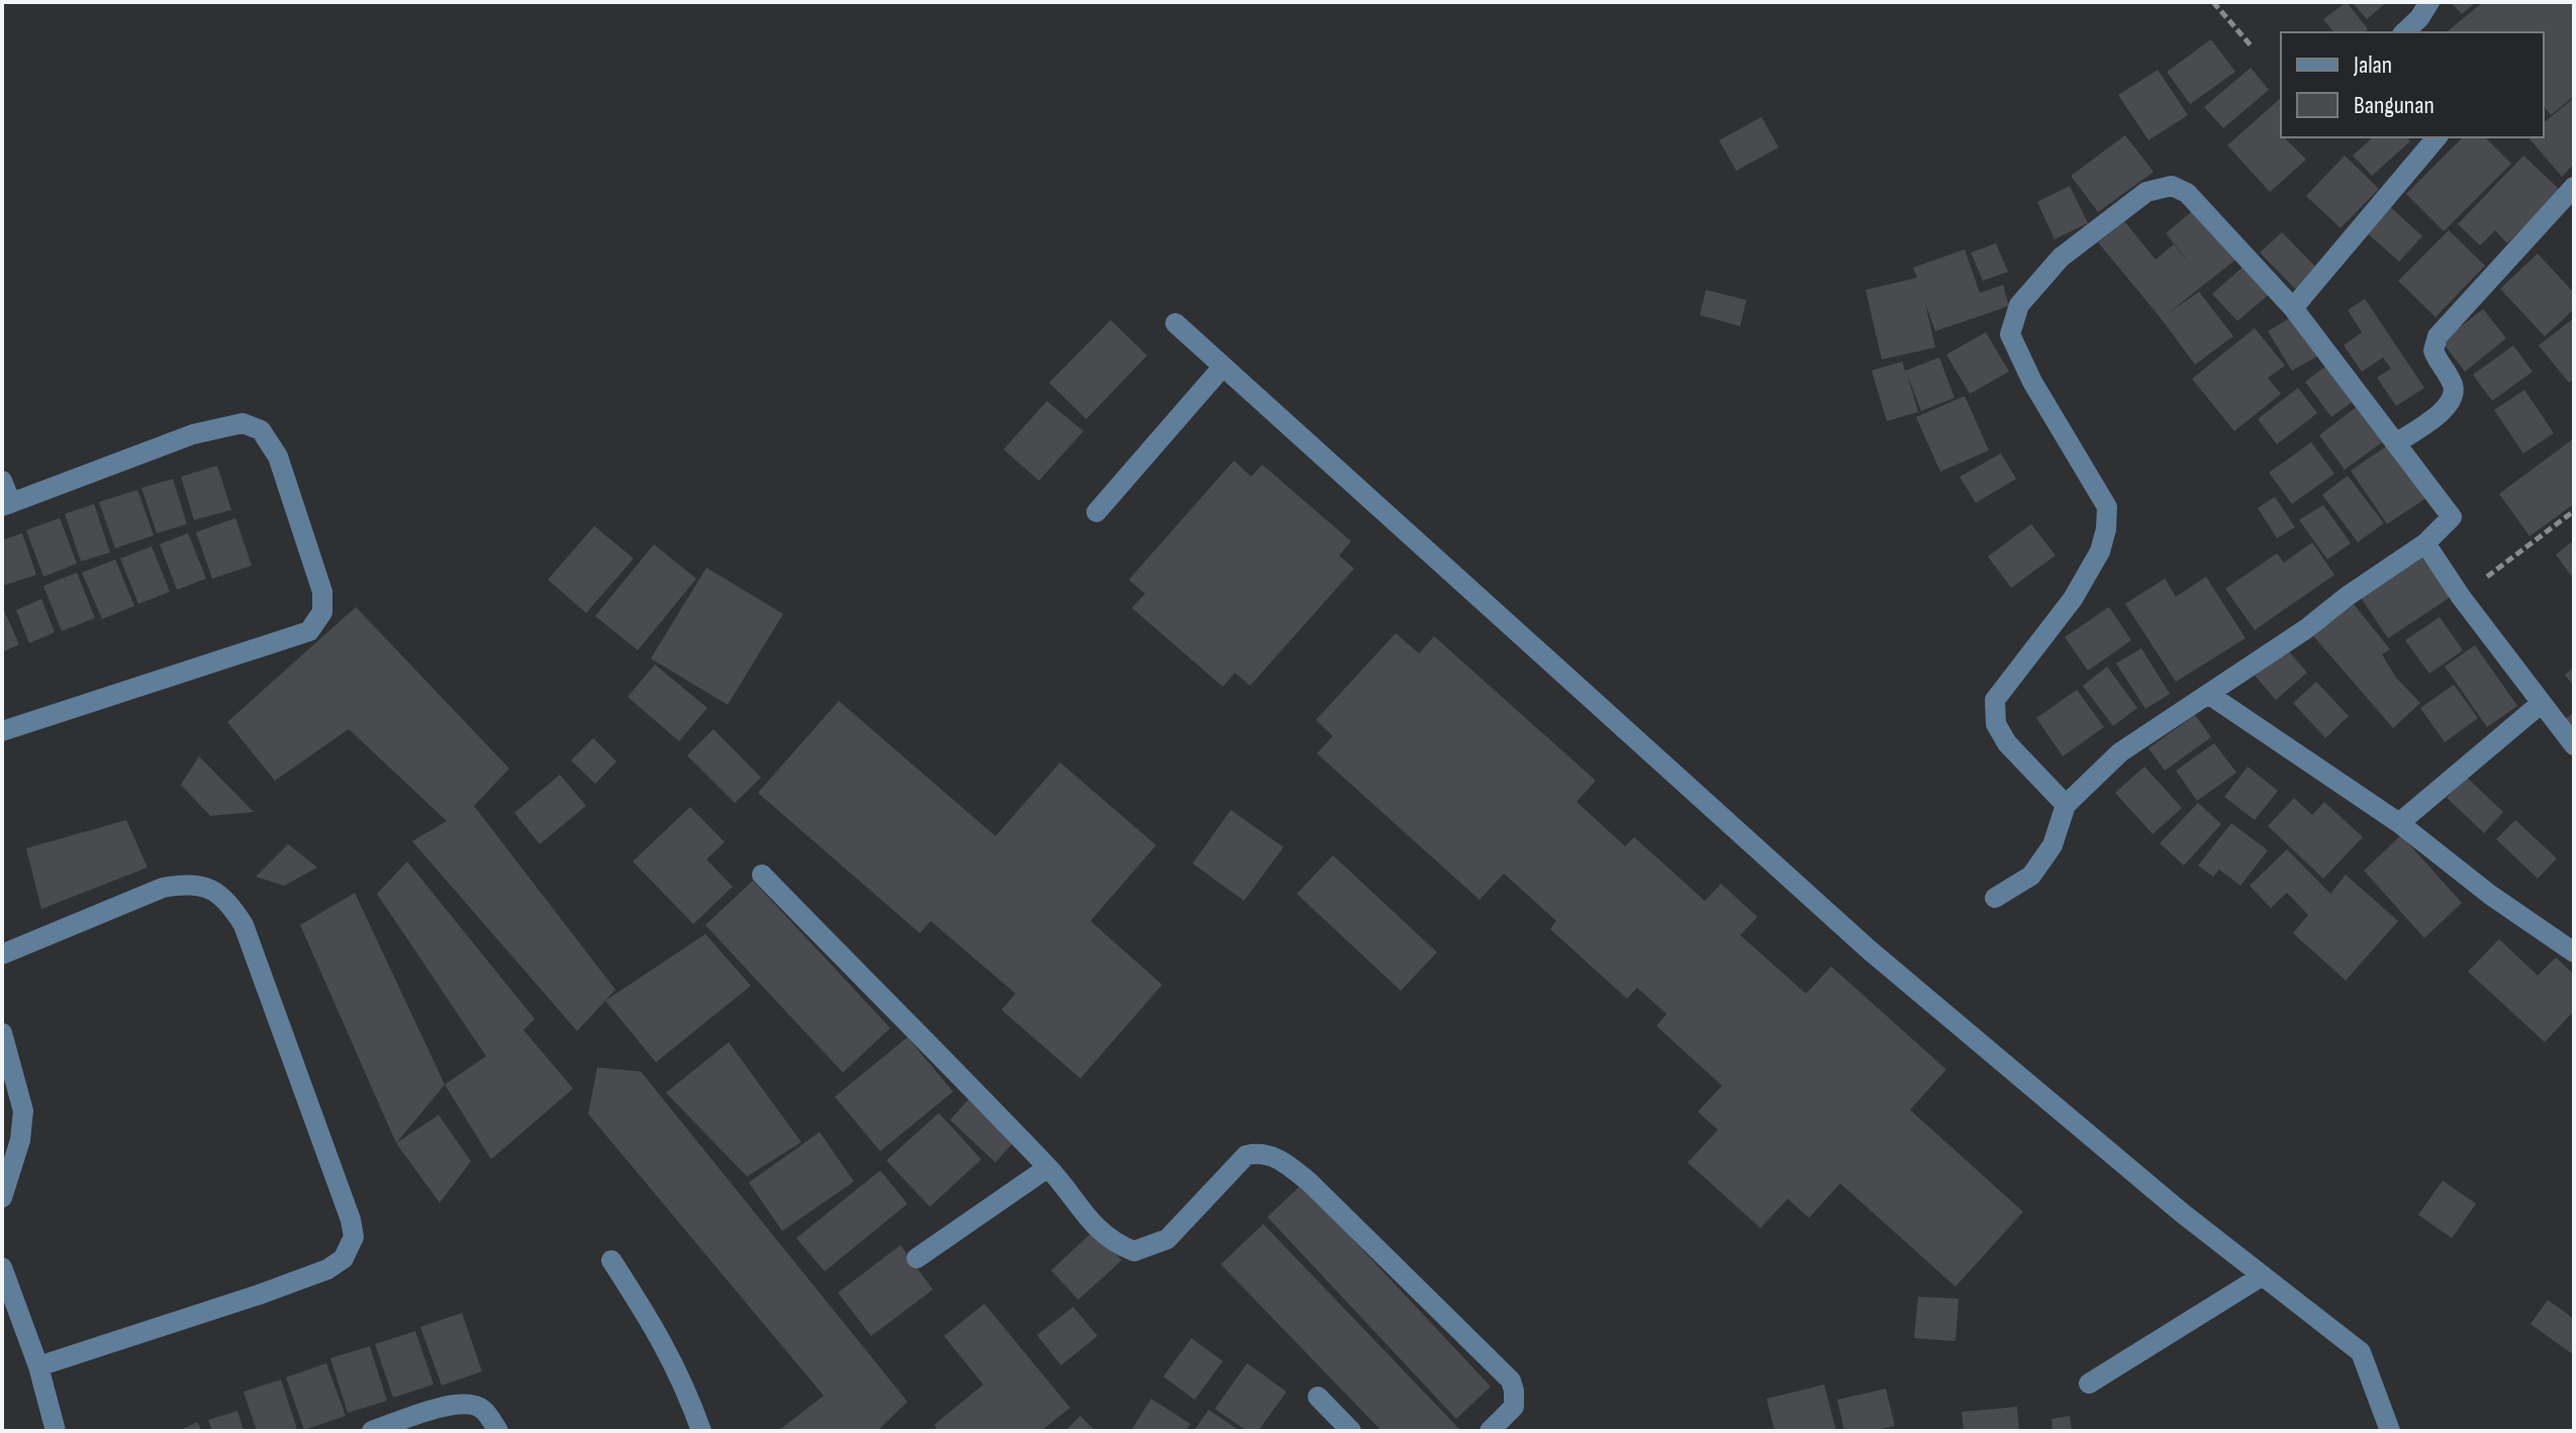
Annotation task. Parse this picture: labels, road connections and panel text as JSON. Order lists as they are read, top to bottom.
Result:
{
  "legend": ["Jalan", "Bangunan"]
}
